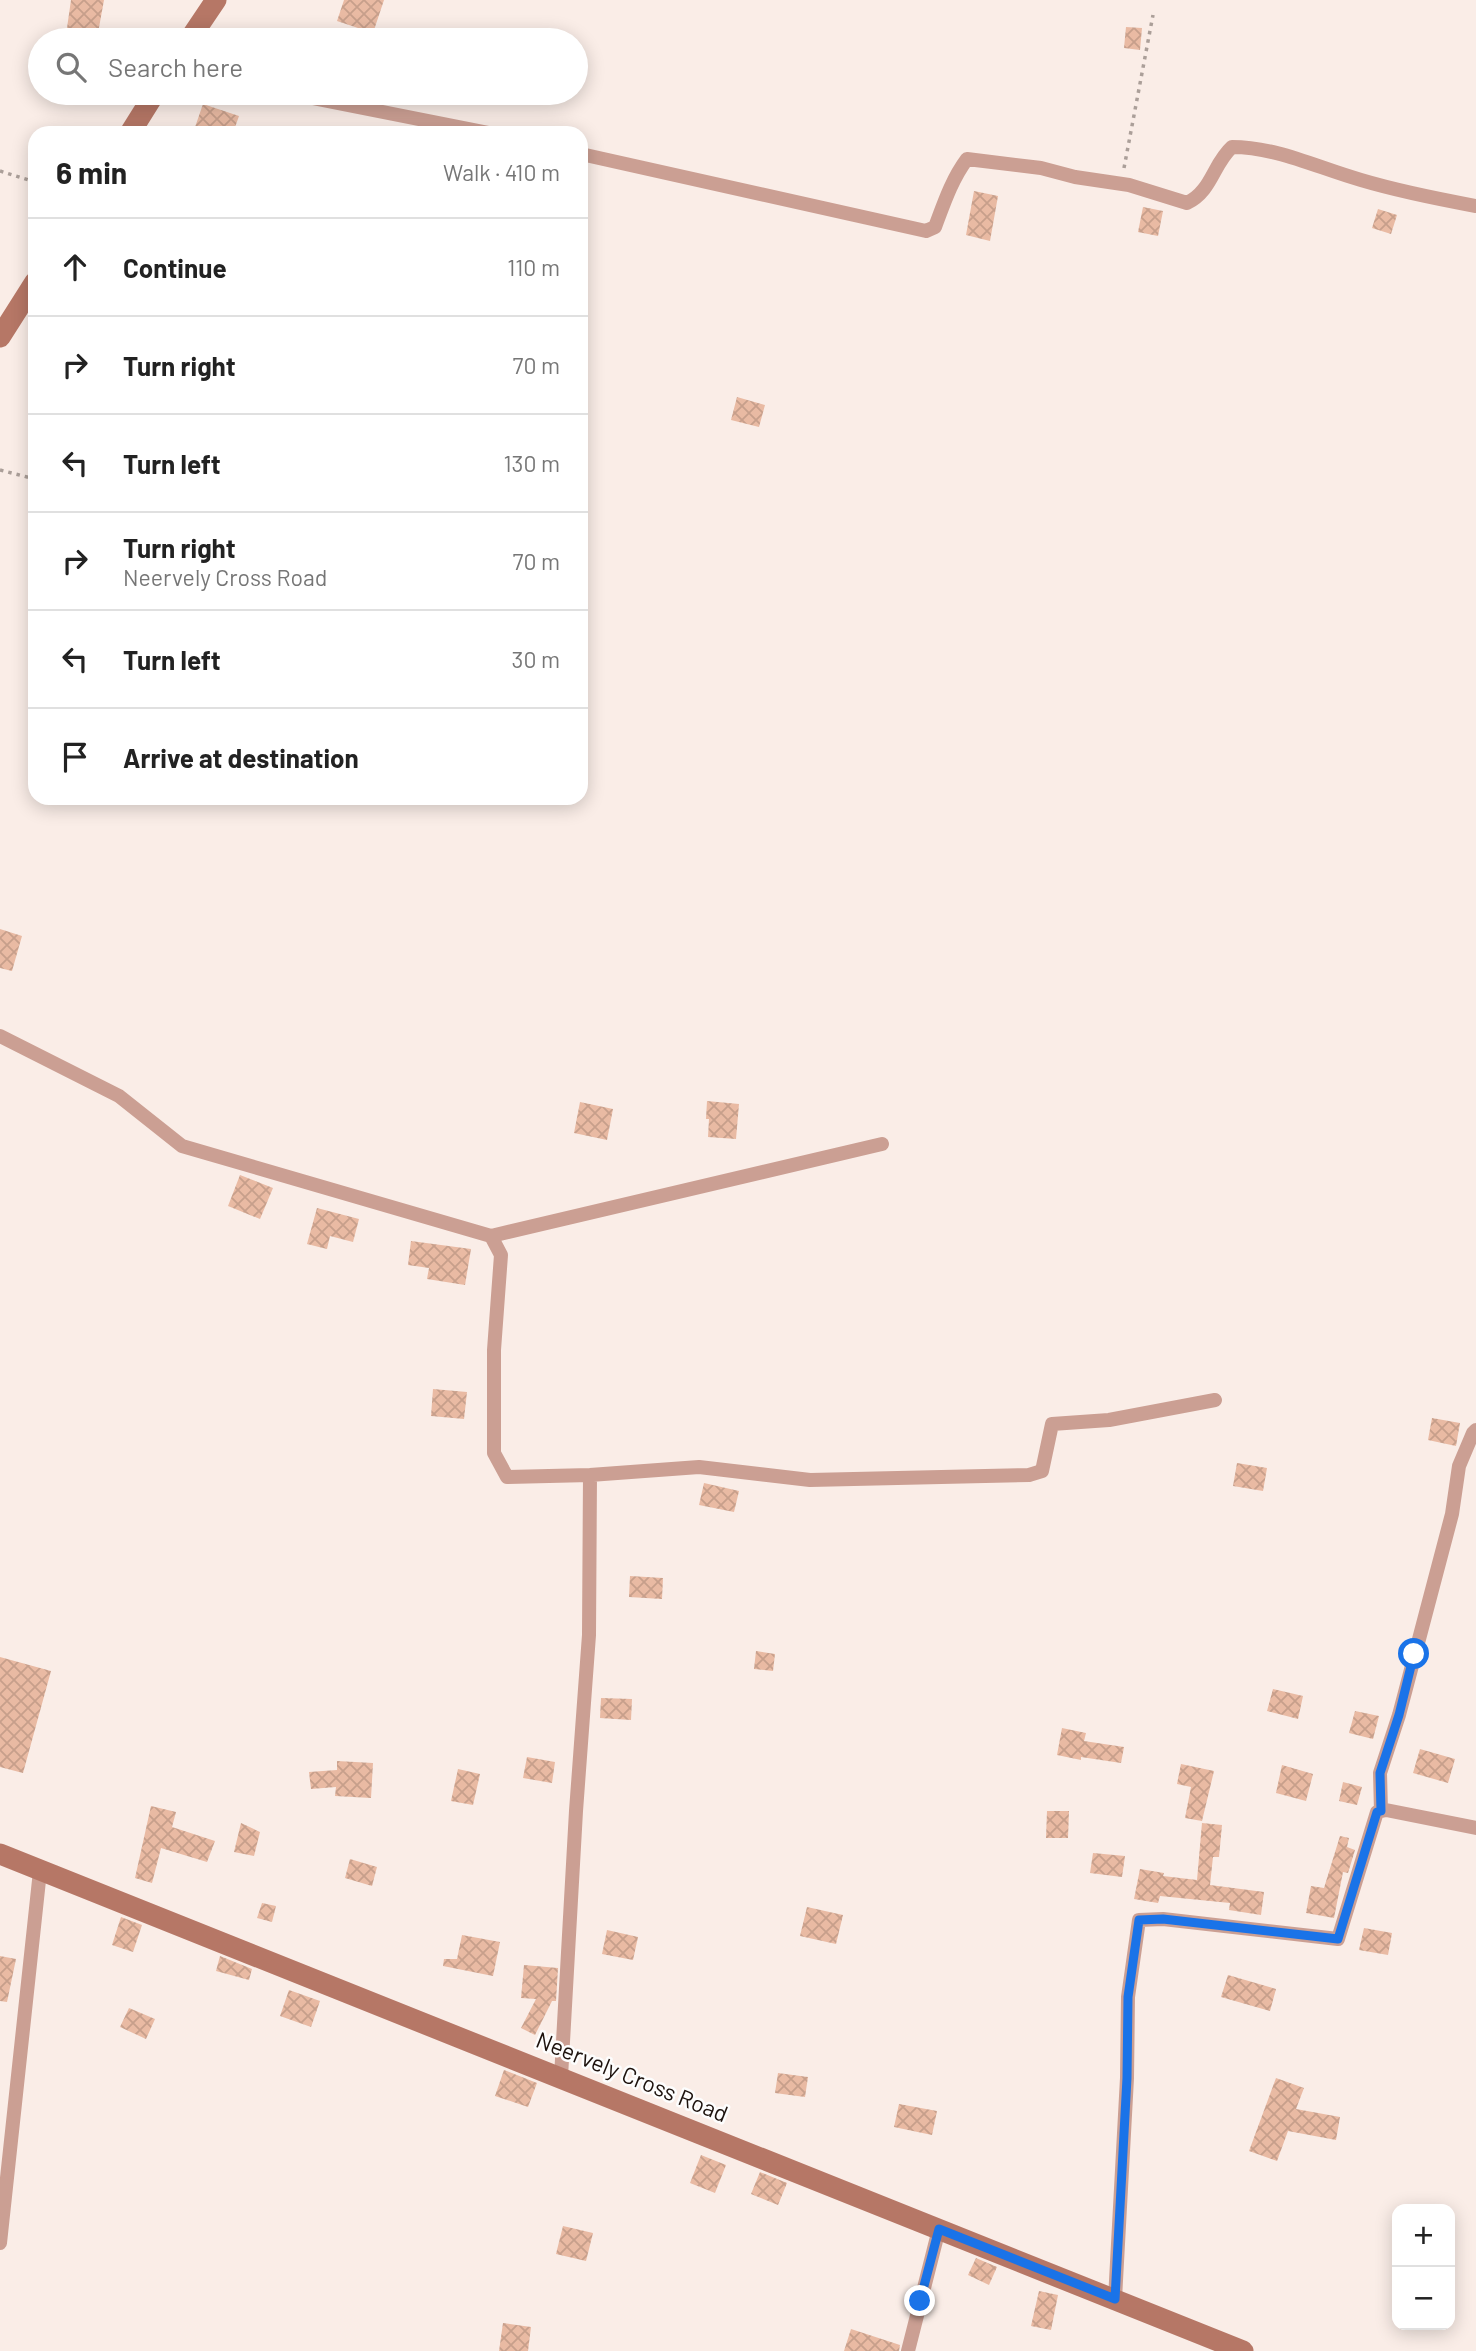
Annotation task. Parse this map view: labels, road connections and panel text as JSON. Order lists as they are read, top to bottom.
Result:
{
  "streets": {
    "street": ["Neervely Cross Road"]
  },
  "page": {
    "search": "Search here",
    "heading": ["6 min", "Walk · 410 m"],
    "list": [
      ["Continue", "110 m"],
      ["Turn right", "70 m"],
      ["Turn left", "130 m"],
      ["Turn right", "Neervely Cross Road", "70 m"],
      ["Turn left", "30 m"],
      "Arrive at destination"
    ],
    "map_buttons": ["+", "−"]
  }
}
